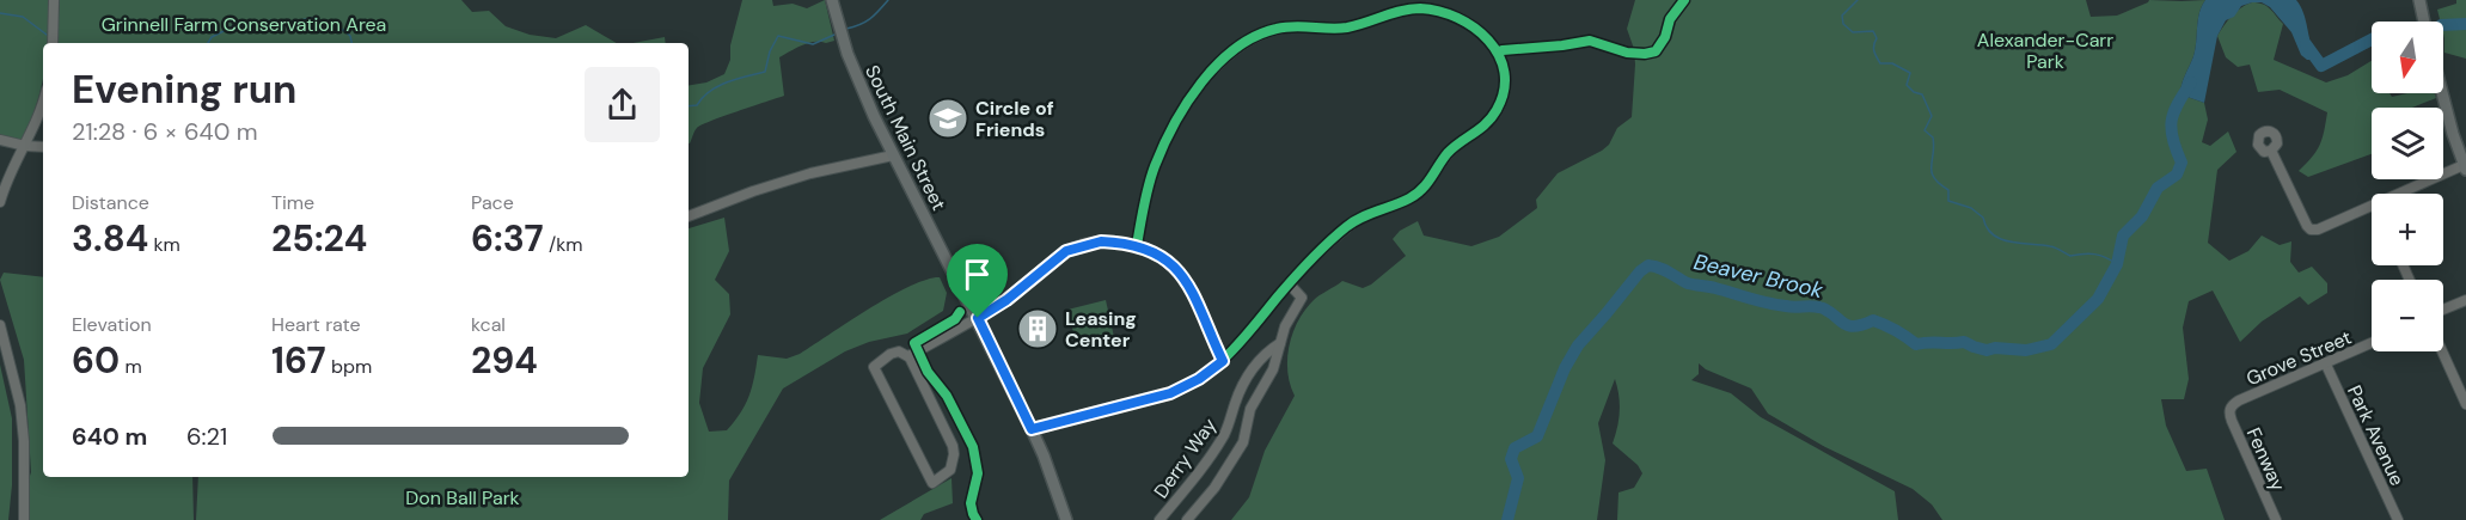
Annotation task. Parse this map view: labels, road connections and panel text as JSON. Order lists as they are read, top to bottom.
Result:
{
  "streets": {
    "main road": ["South Main Street"],
    "street": [
      "Grove Street",
      "Park Avenue",
      "Derry Way",
      "Fenway"
    ]
  },
  "crossings": [
    ["Grove Street", "Park Avenue"],
    ["Grove Street", "Fenway"]
  ],
  "water": ["Beaver Brook"],
  "parks": ["Grinnell Farm Conservation Area", "Alexander-Carr Park", "Don Ball Park"],
  "places": {
    "school or university": ["Circle of Friends"],
    "building": ["Leasing Center"]
  },
  "north": "bottom",
  "page": {
    "map_buttons": ["+", "−"],
    "heading": ["Evening run", "21:28 · 6 × 640 m"],
    "stats": [
      ["Distance", "3.84 km"],
      ["Time", "25:24"],
      ["Pace", "6:37 /km"],
      ["Elevation", "60 m"],
      ["Heart rate", "167 bpm"],
      ["kcal", "294"]
    ],
    "list": [
      {
        "name": "640 m",
        "note": "6:21"
      }
    ]
  }
}
